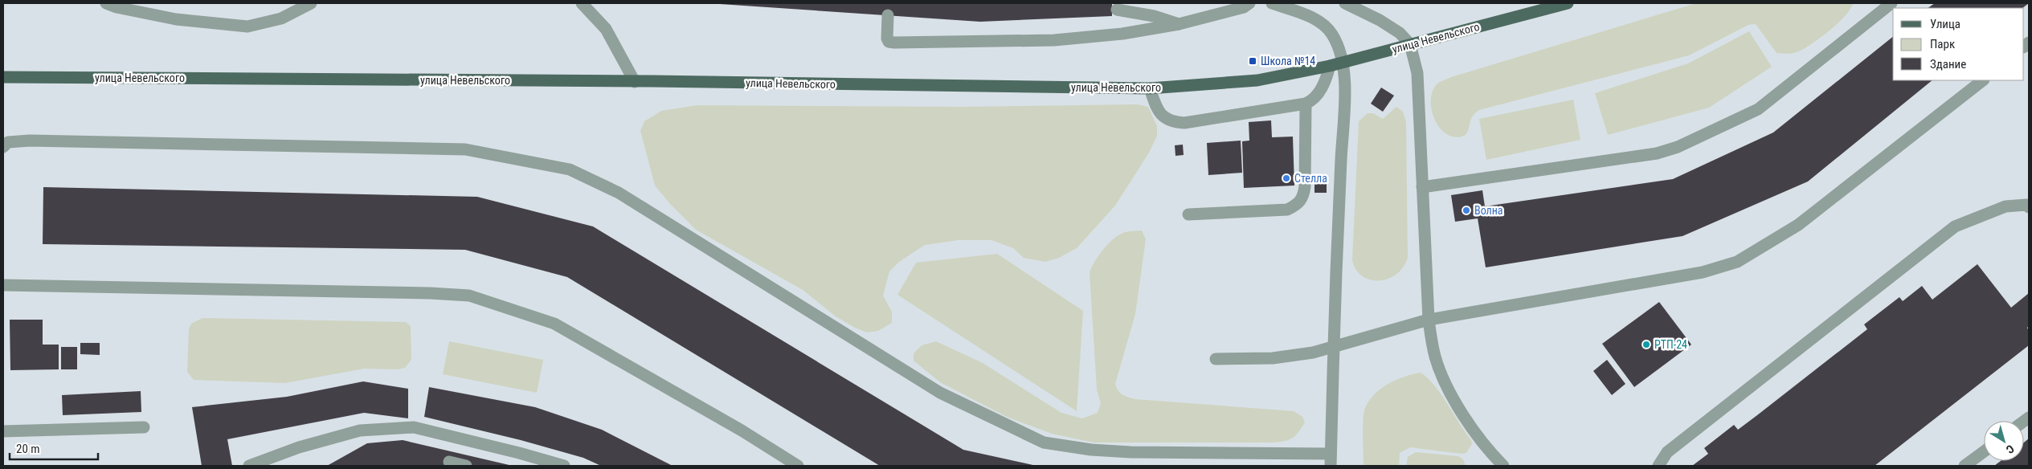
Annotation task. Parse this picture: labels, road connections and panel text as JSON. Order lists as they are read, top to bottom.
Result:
{
  "streets": {
    "main road": ["улица Невельского"]
  },
  "places": {
    "transit": ["Школа №14"],
    "other": ["Стелла", "Волна", "РТП-24"]
  },
  "legend": ["Улица", "Парк", "Здание"],
  "scale_bar": "20 m",
  "north": "bottom right"
}
